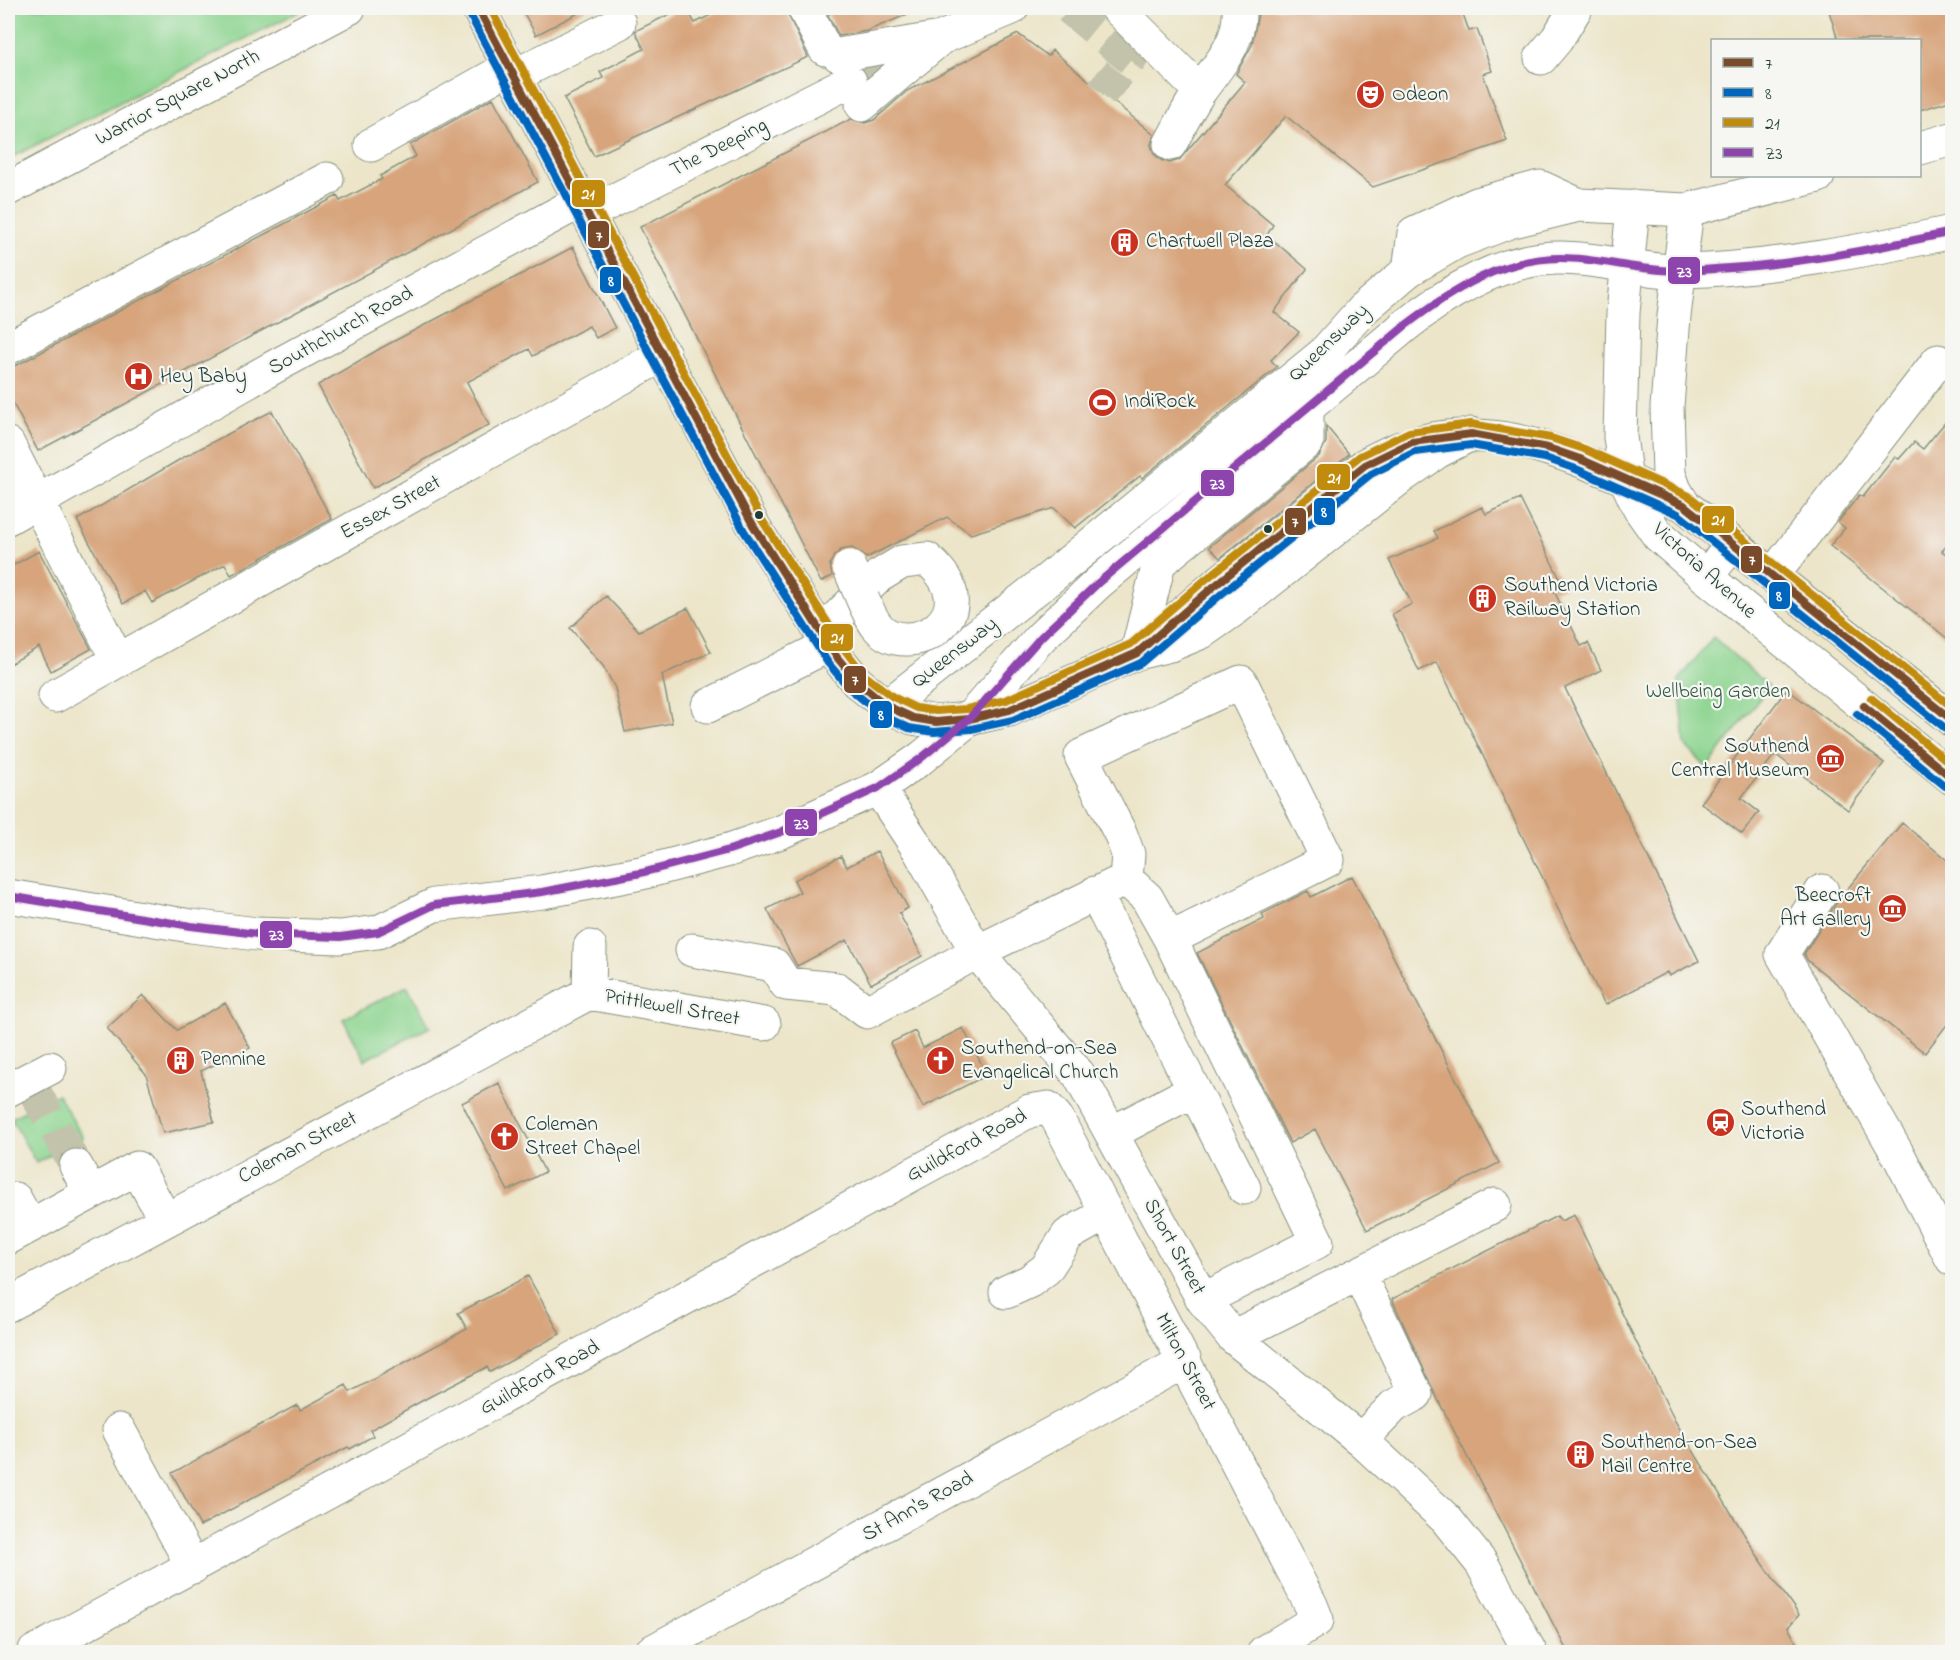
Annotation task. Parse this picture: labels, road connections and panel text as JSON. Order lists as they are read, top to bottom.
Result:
{
  "streets": {
    "main road": [
      "Warrior Square North",
      "The Deeping",
      "Southchurch Road",
      "Queensway",
      "Essex Street",
      "Victoria Avenue",
      "Prittlewell Street",
      "Guildford Road",
      "Coleman Street",
      "Short Street",
      "Milton Street",
      "St Ann's Road"
    ]
  },
  "crossings": [
    ["The Deeping", "Southchurch Road"],
    ["Queensway", "Victoria Avenue"],
    ["Queensway", "Short Street"],
    ["Prittlewell Street", "Coleman Street"],
    ["Guildford Road", "Milton Street"],
    ["Milton Street", "St Ann's Road"]
  ],
  "parks": ["Wellbeing Garden"],
  "places": {
    "theatre": ["Odeon"],
    "building": [
      "Chartwell Plaza",
      "Southend Victoria Railway Station",
      "Pennine",
      "Southend-on-Sea Mail Centre"
    ],
    "hospital": ["Hey Baby"],
    "sports": ["IndiRock"],
    "museum": ["Southend Central Museum", "Beecroft Art Gallery"],
    "church": ["Southend-on-Sea Evangelical Church", "Coleman Street Chapel"],
    "station": ["Southend Victoria"]
  },
  "lines": [
    "transit line 7",
    "transit line 21",
    "transit line 8",
    "transit line Z3"
  ],
  "legend": [
    "7",
    "8",
    "21",
    "Z3"
  ]
}
